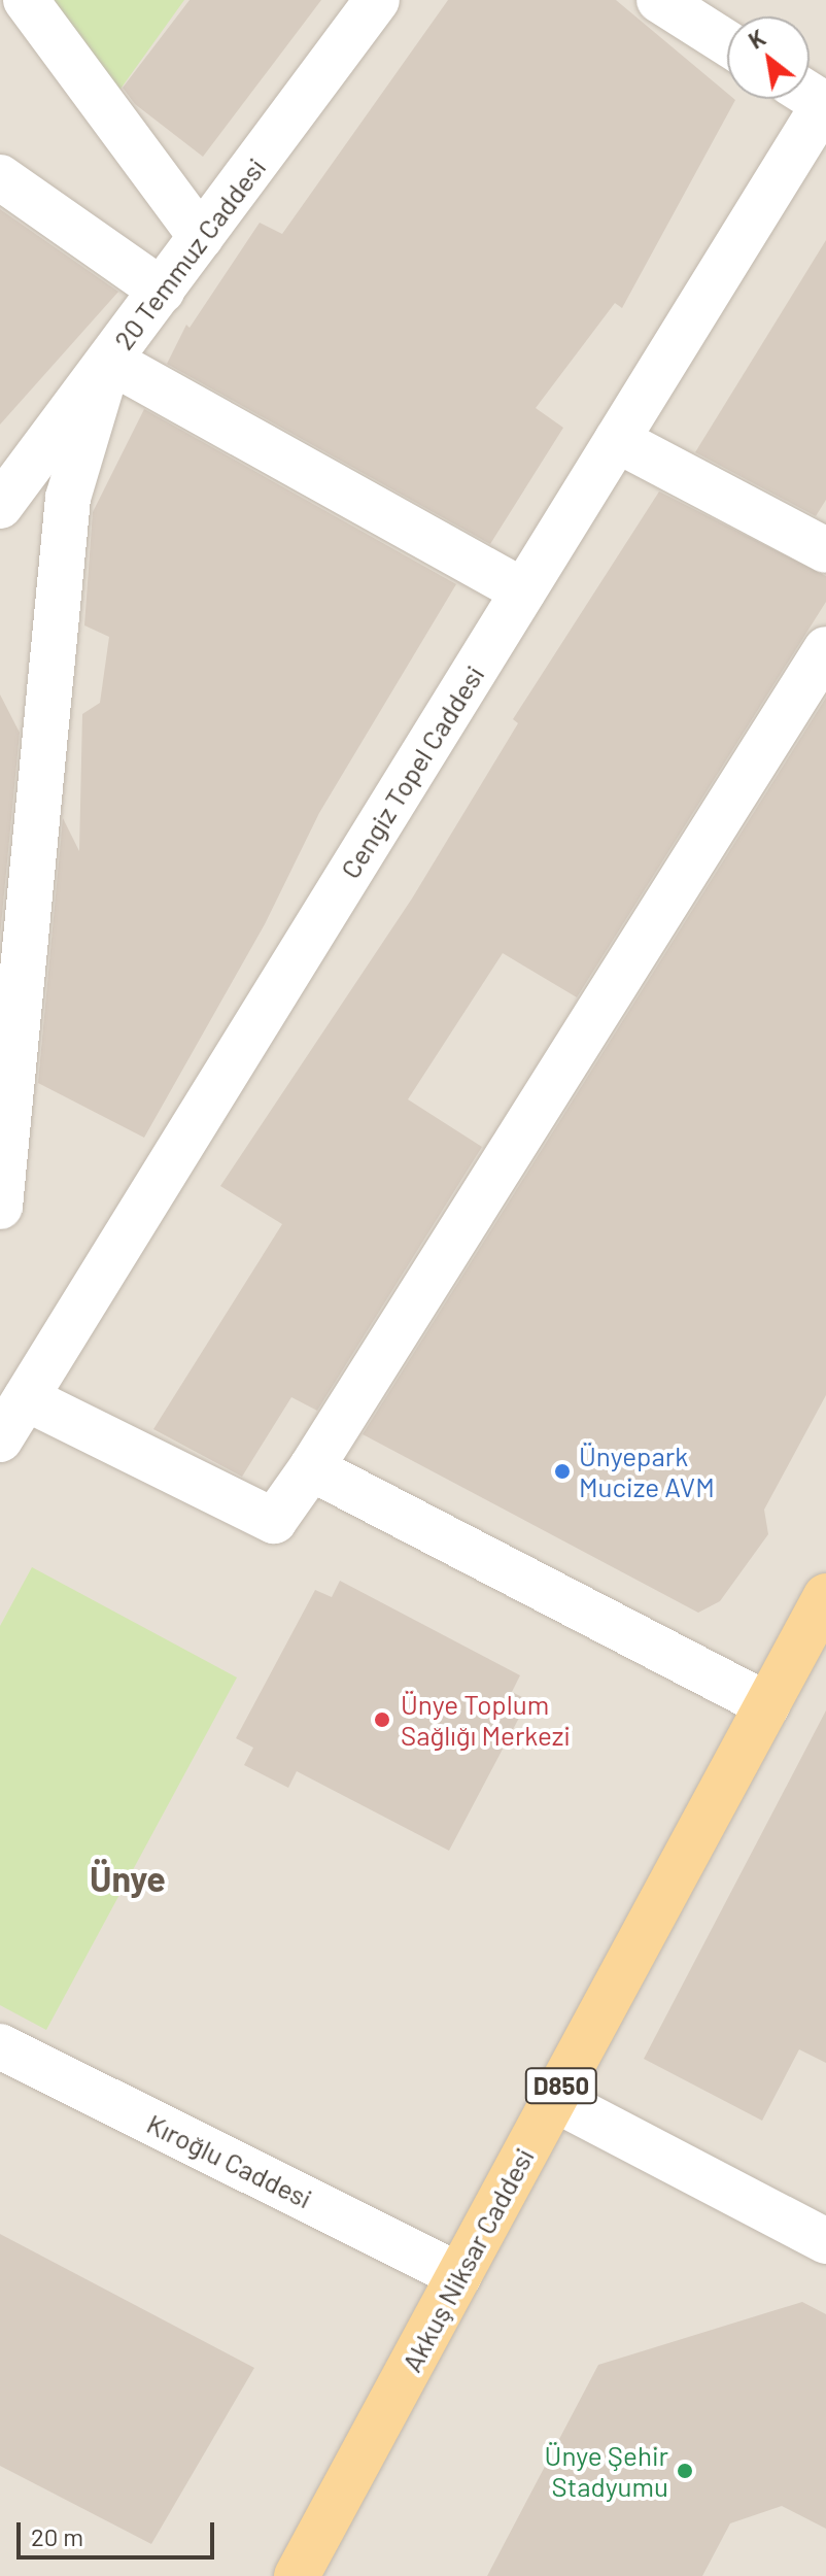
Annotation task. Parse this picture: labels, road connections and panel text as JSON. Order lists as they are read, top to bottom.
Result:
{
  "streets": {
    "main road": ["D850", "Akkuş Niksar Caddesi"],
    "street": ["20 Temmuz Caddesi", "Cengiz Topel Caddesi", "Kıroğlu Caddesi"]
  },
  "crossings": [
    ["Kıroğlu Caddesi", "Akkuş Niksar Caddesi"]
  ],
  "districts": ["Ünye"],
  "places": ["Ünyepark Mucize AVM", "Ünye Toplum Sağlığı Merkezi", "Ünye Şehir Stadyumu"],
  "scale_bar": "20 m",
  "north": "top left"
}
